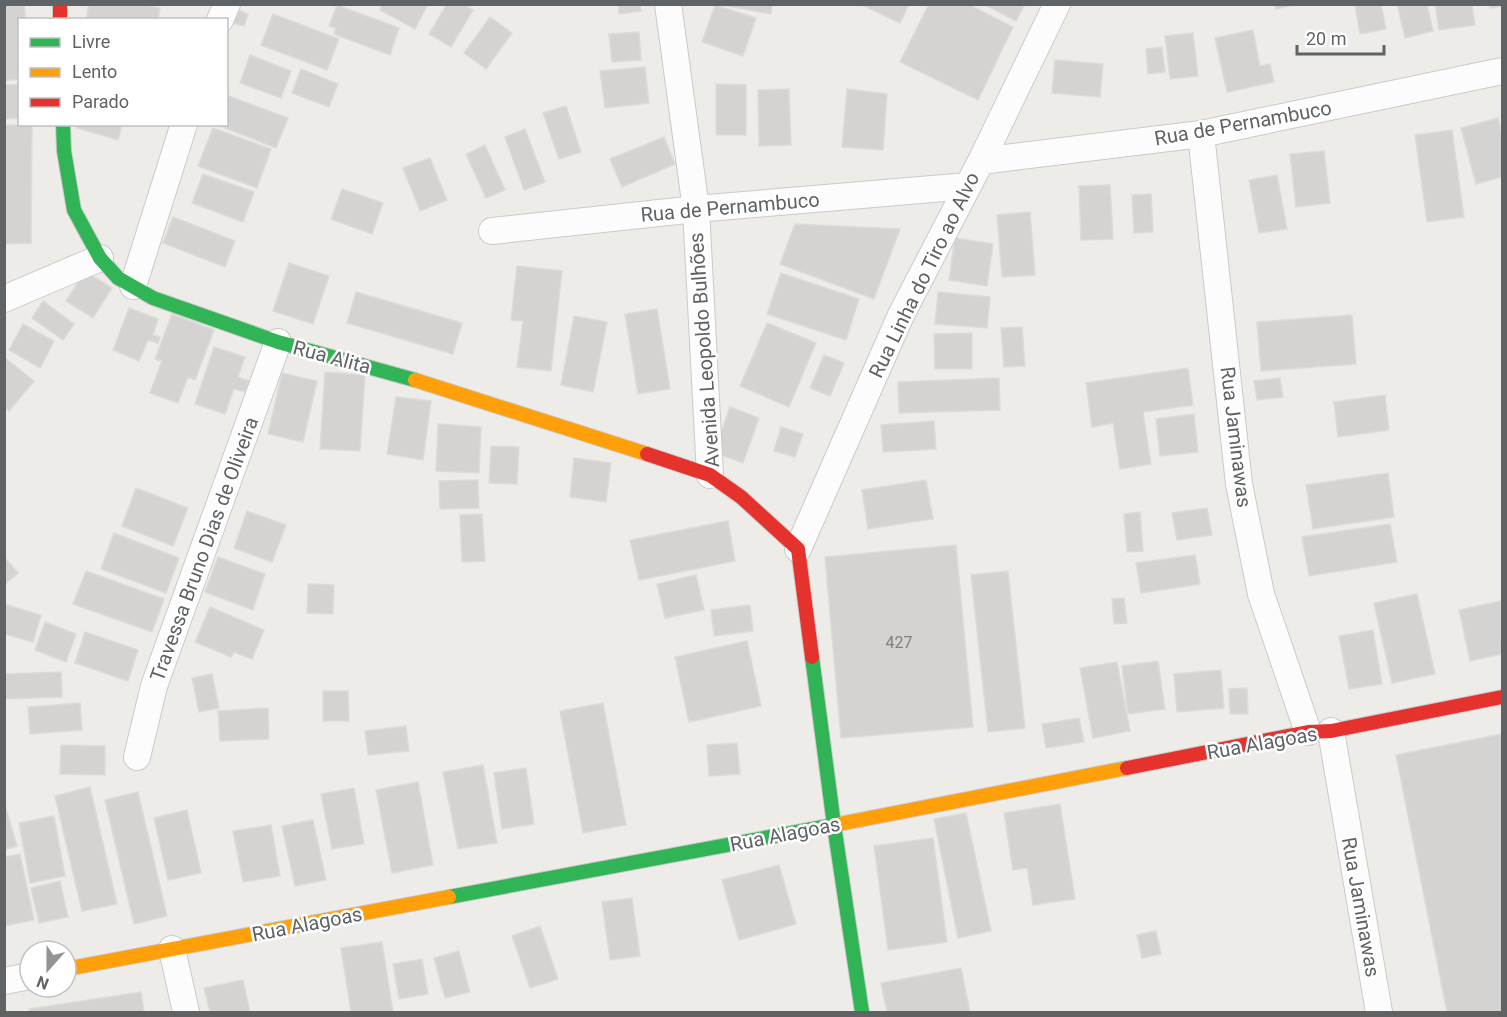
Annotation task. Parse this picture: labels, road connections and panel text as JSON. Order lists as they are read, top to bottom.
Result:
{
  "streets": {
    "street": [
      "Rua de Pernambuco",
      "Rua Linha do Tiro ao Alvo",
      "Avenida Leopoldo Bulhões",
      "Rua Alita",
      "Rua Jaminawas",
      "Travessa Bruno Dias de Oliveira",
      "Rua Alagoas"
    ]
  },
  "crossings": [
    ["Rua de Pernambuco", "Rua Linha do Tiro ao Alvo"],
    ["Rua de Pernambuco", "Avenida Leopoldo Bulhões"],
    ["Rua de Pernambuco", "Rua Jaminawas"],
    ["Rua Linha do Tiro ao Alvo", "Avenida Leopoldo Bulhões"],
    ["Avenida Leopoldo Bulhões", "Rua Alita"],
    ["Rua Alita", "Travessa Bruno Dias de Oliveira"],
    ["Rua Jaminawas", "Rua Alagoas"]
  ],
  "house_numbers": ["427"],
  "legend": ["Livre", "Lento", "Parado"],
  "scale_bar": "20 m",
  "north": "bottom"
}
